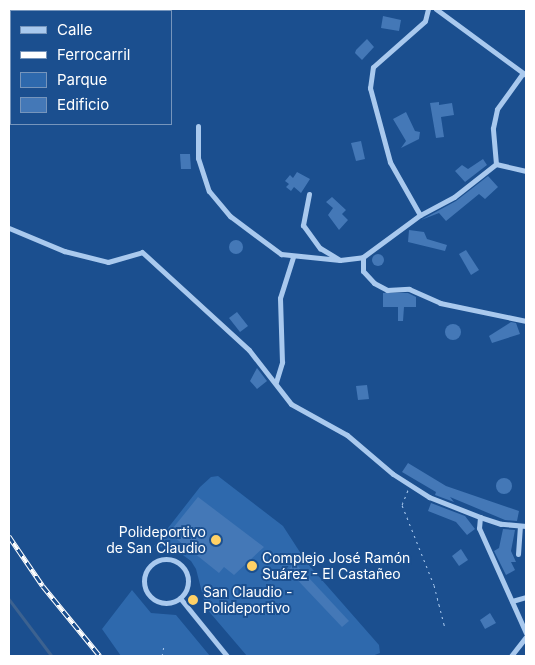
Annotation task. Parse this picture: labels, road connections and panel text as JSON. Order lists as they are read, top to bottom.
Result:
{
  "places": ["Polideportivo de San Claudio", "Complejo José Ramón Suárez - El Castañeo", "San Claudio - Polideportivo"],
  "legend": [
    "Calle",
    "Ferrocarril",
    "Parque",
    "Edificio"
  ]
}
